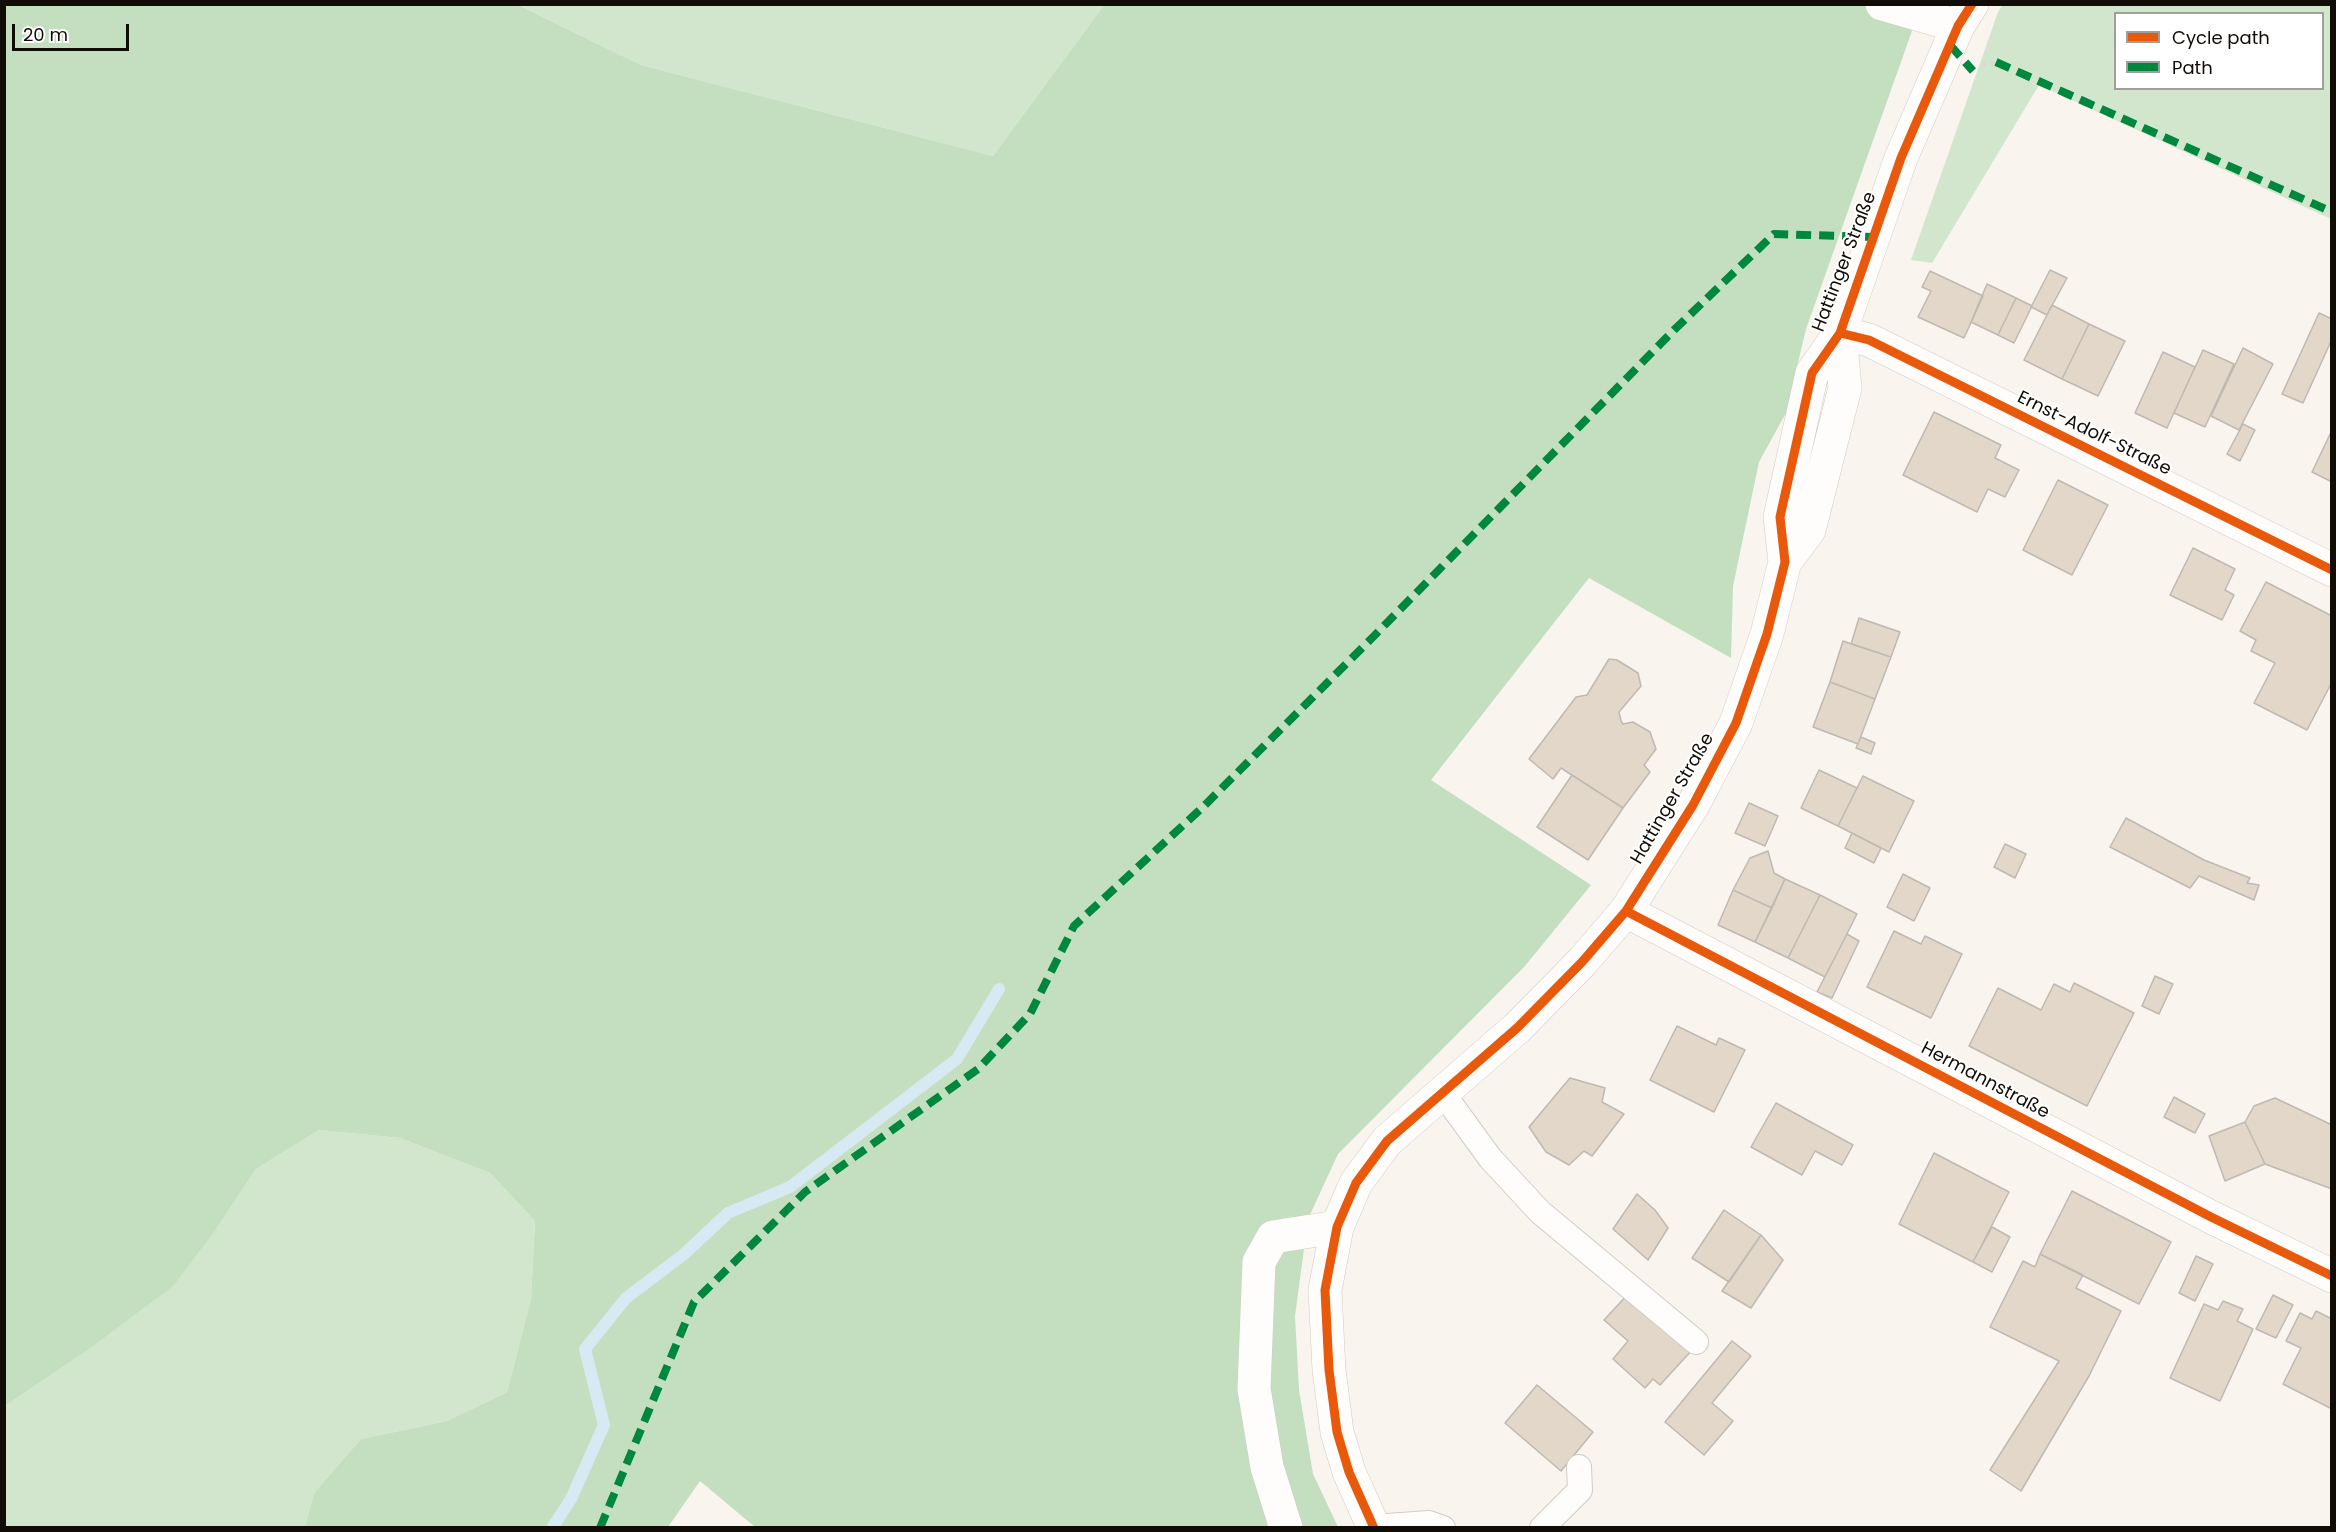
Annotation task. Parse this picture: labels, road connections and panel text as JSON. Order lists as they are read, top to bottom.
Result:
{
  "streets": {
    "street": ["Hattinger Straße", "Ernst-Adolf-Straße", "Hermannstraße"]
  },
  "crossings": [
    ["Hattinger Straße", "Ernst-Adolf-Straße"],
    ["Hattinger Straße", "Hermannstraße"]
  ],
  "legend": ["Cycle path", "Path"],
  "scale_bar": "20 m"
}
